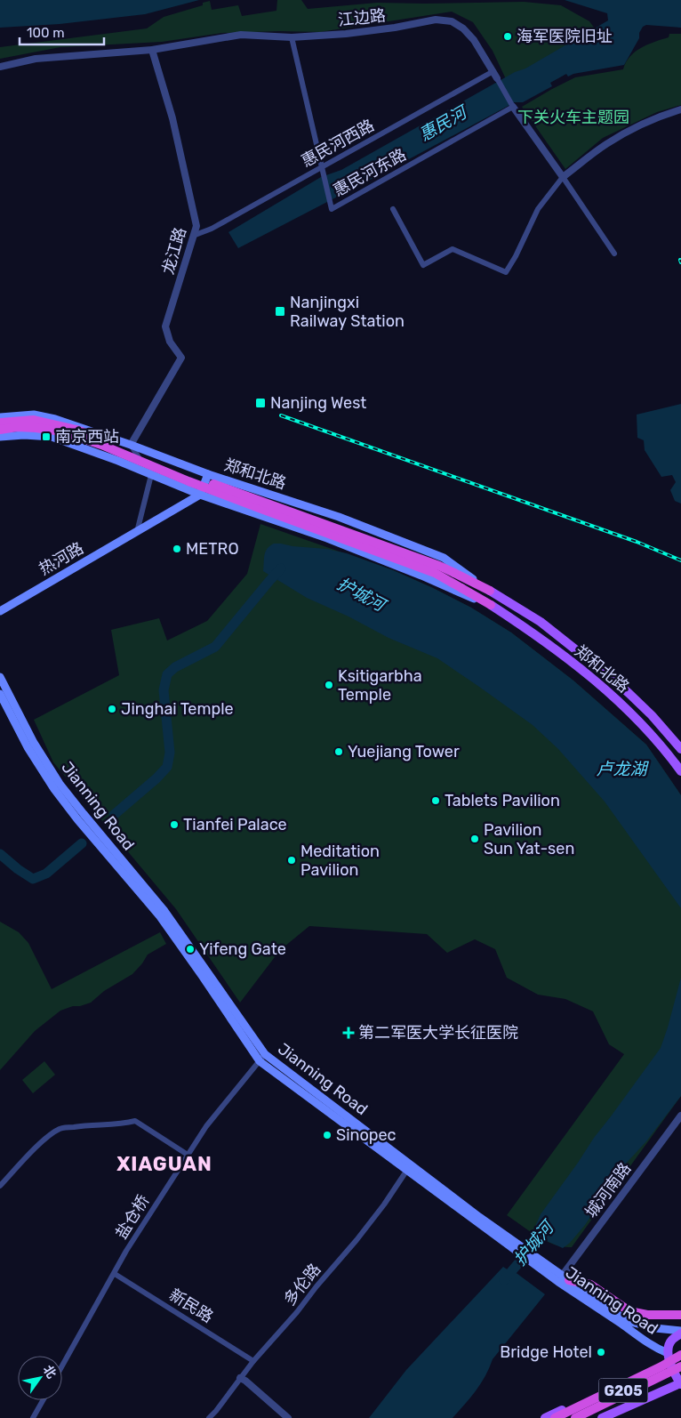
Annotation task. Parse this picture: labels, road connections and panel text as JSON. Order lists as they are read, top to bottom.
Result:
{
  "streets": {
    "highway": ["郑和北路", "G205"],
    "main road": ["热河路", "Jianning Road"],
    "street": [
      "江边路",
      "惠民河西路",
      "惠民河东路",
      "龙江路",
      "城河南路",
      "盐仓桥",
      "多伦路",
      "新民路"
    ]
  },
  "crossings": [
    ["江边路", "惠民河西路"],
    ["江边路", "惠民河东路"],
    ["江边路", "龙江路"],
    ["惠民河西路", "惠民河东路"],
    ["惠民河西路", "龙江路"],
    ["龙江路", "郑和北路"],
    ["郑和北路", "热河路"],
    ["Jianning Road", "城河南路"],
    ["Jianning Road", "盐仓桥"],
    ["Jianning Road", "多伦路"],
    ["盐仓桥", "新民路"],
    ["多伦路", "新民路"]
  ],
  "districts": ["XIAGUAN"],
  "water": ["惠民河", "护城河", "卢龙湖"],
  "parks": ["下关火车主题园"],
  "places": {
    "other": [
      "海军医院旧址",
      "METRO",
      "Ksitigarbha Temple",
      "Jinghai Temple",
      "Yuejiang Tower",
      "Tablets Pavilion",
      "Tianfei Palace",
      "Pavilion Sun Yat-sen",
      "Meditation Pavilion",
      "Yifeng Gate",
      "Sinopec",
      "Bridge Hotel"
    ],
    "transit": ["Nanjingxi Railway Station", "Nanjing West", "南京西站"],
    "health": ["第二军医大学长征医院"]
  },
  "scale_bar": "100 m",
  "north": "top right"
}
